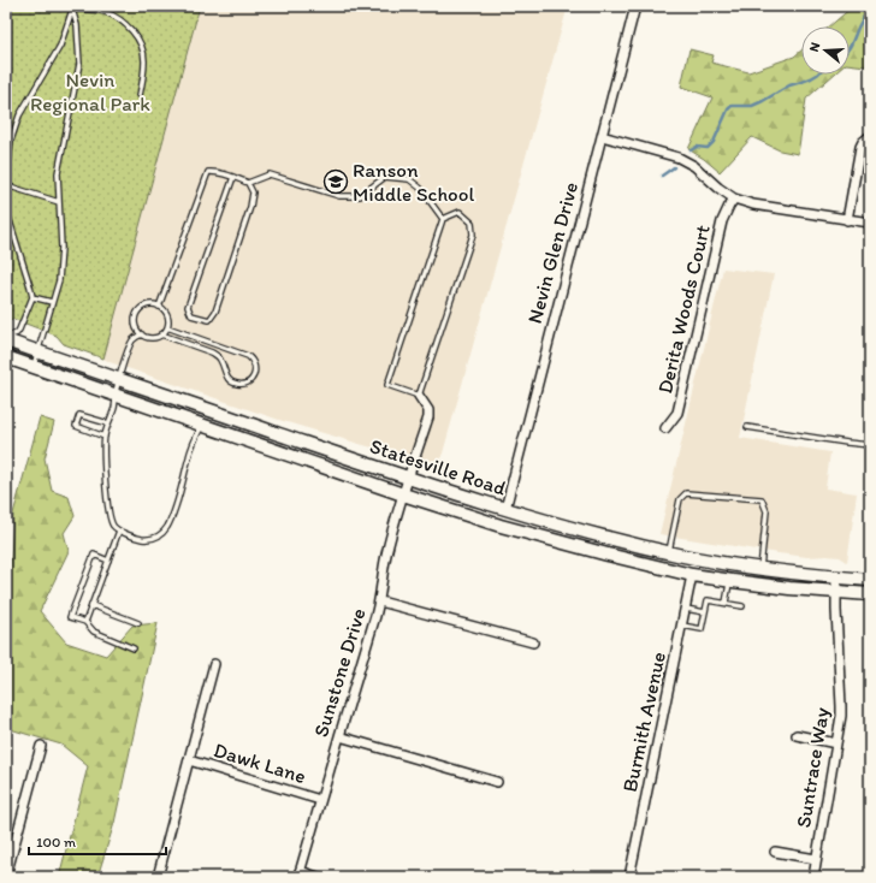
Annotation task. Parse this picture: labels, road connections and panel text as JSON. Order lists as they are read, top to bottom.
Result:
{
  "streets": {
    "main road": ["Statesville Road"],
    "street": [
      "Nevin Glen Drive",
      "Derita Woods Court",
      "Sunstone Drive",
      "Burmith Avenue",
      "Dawk Lane",
      "Suntrace Way"
    ]
  },
  "crossings": [
    ["Nevin Glen Drive", "Statesville Road"],
    ["Statesville Road", "Sunstone Drive"],
    ["Statesville Road", "Burmith Avenue"],
    ["Statesville Road", "Suntrace Way"],
    ["Sunstone Drive", "Dawk Lane"]
  ],
  "parks": ["Nevin Regional Park"],
  "places": {
    "school or university": ["Ranson Middle School"]
  },
  "scale_bar": "100 m",
  "north": "left"
}
